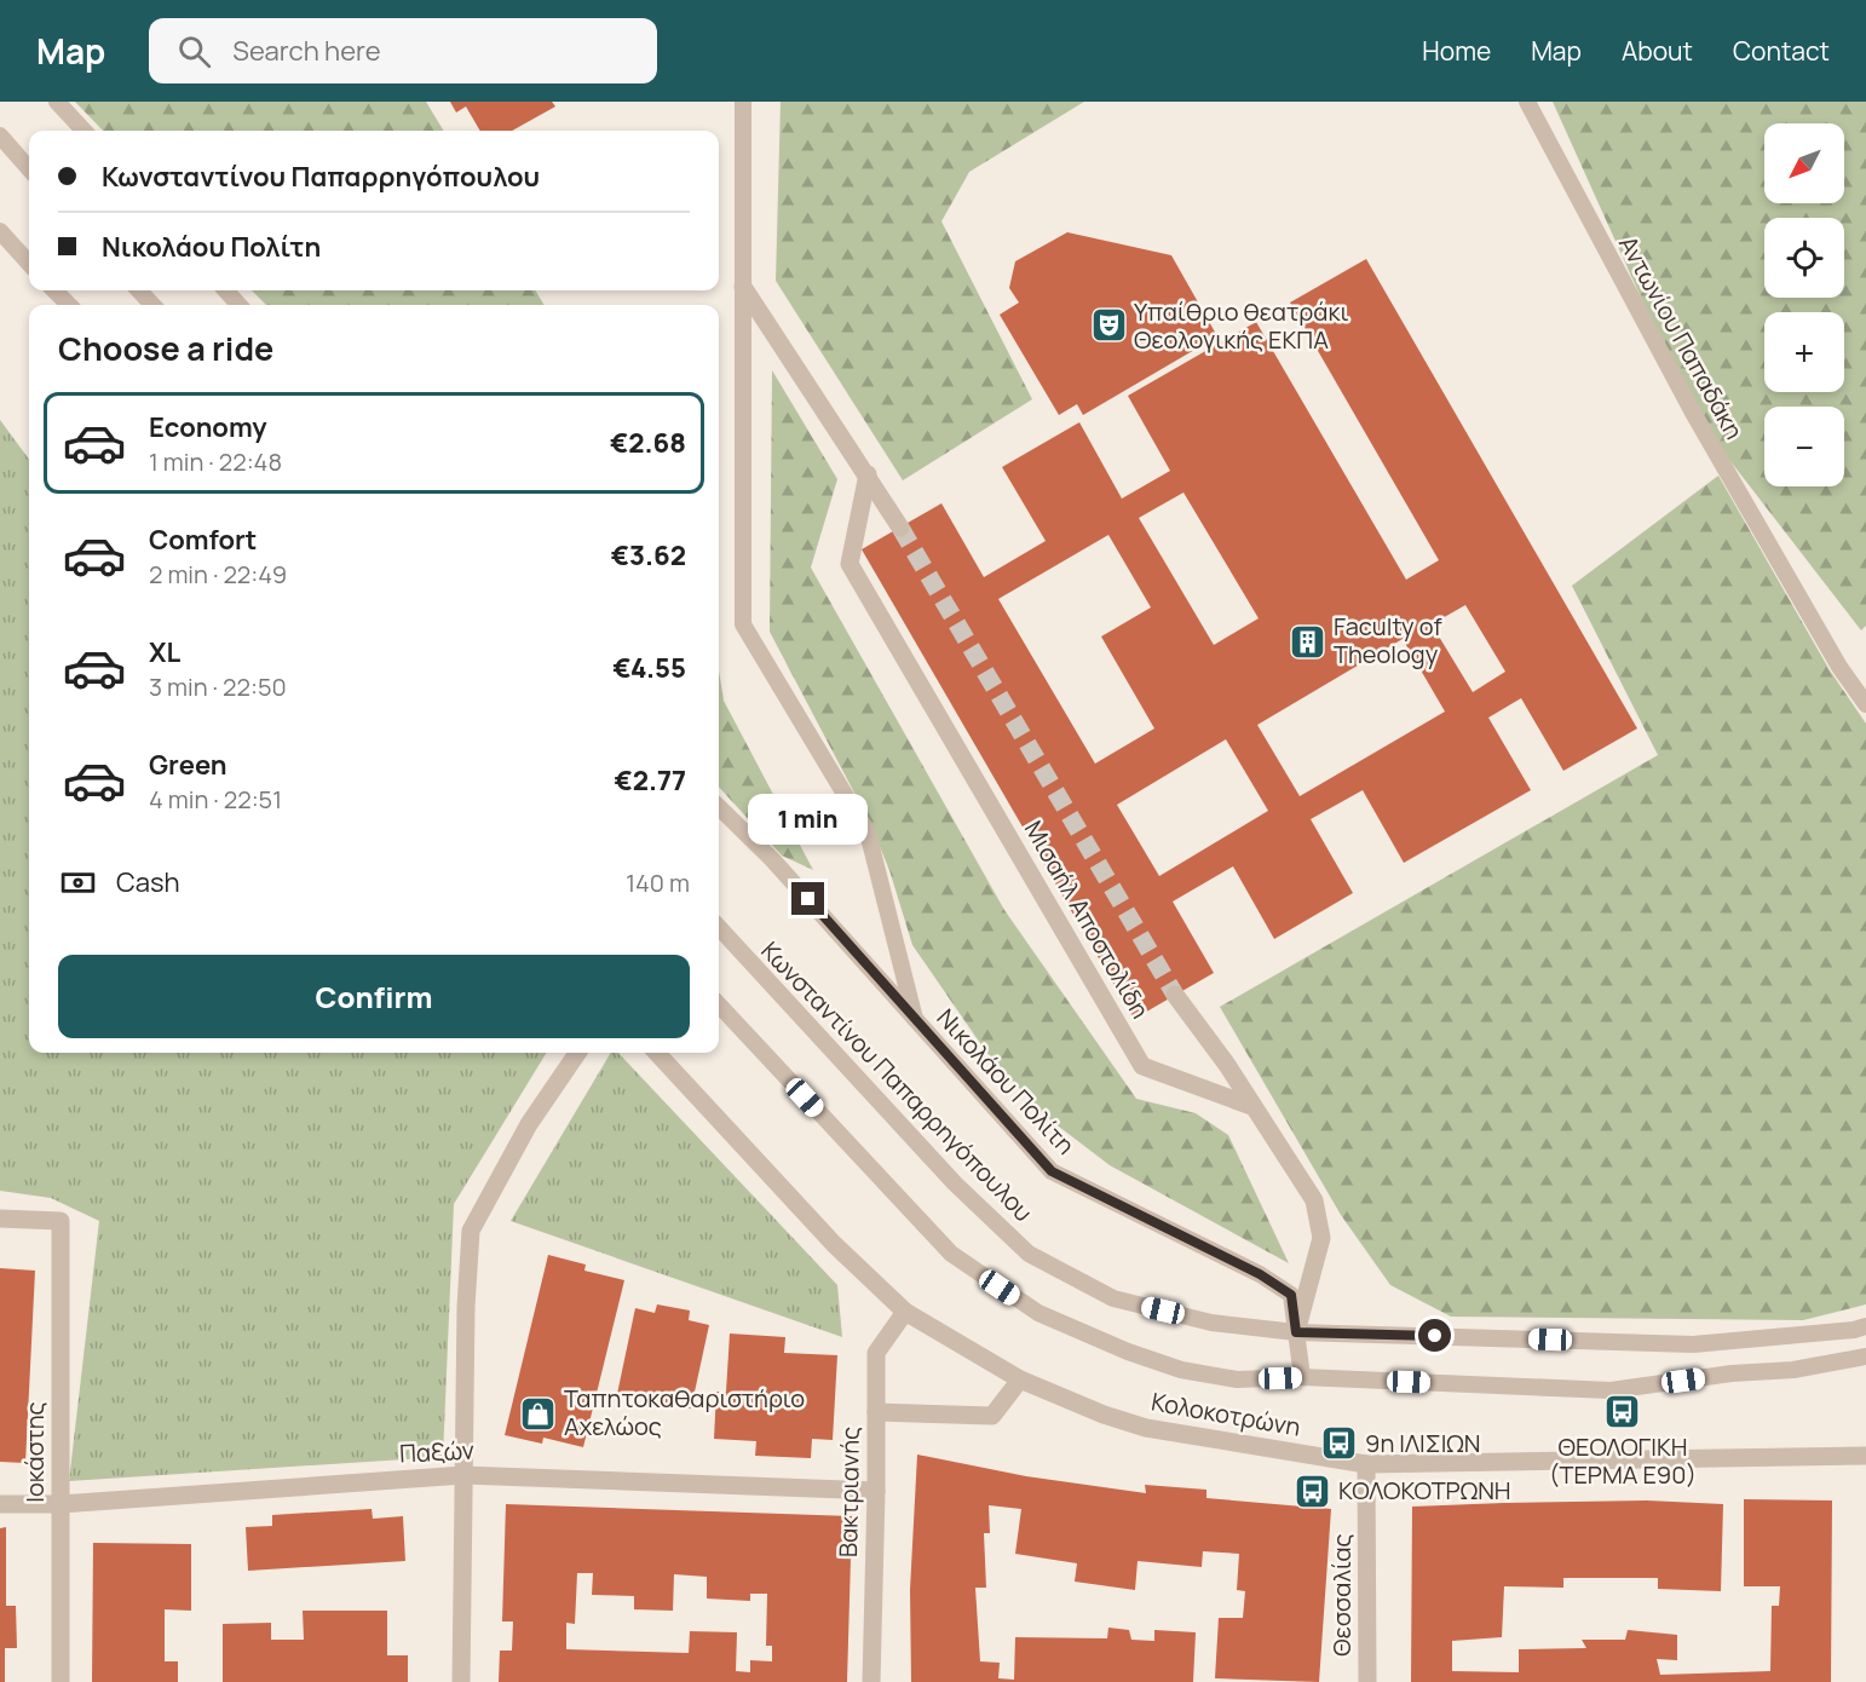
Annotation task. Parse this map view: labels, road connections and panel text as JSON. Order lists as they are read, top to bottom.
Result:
{
  "streets": {
    "street": [
      "Μισαήλ Αποστολίδη",
      "Κολοκοτρώνη",
      "Ιοκάστης",
      "Παξών",
      "Βακτριανής",
      "Θεσσαλίας"
    ],
    "lane": ["Αντωνίου Παπαδάκη", "Κωνσταντίνου Παπαρρηγόπουλου", "Νικολάου Πολίτη"]
  },
  "crossings": [
    ["Κωνσταντίνου Παπαρρηγόπουλου", "Νικολάου Πολίτη"],
    ["Κολοκοτρώνη", "Βακτριανής"],
    ["Κολοκοτρώνη", "Θεσσαλίας"],
    ["Ιοκάστης", "Παξών"],
    ["Παξών", "Βακτριανής"]
  ],
  "places": {
    "theatre": ["Υπαίθριο θεατράκι Θεολογικής ΕΚΠΑ"],
    "building": ["Faculty of Theology"],
    "bus stop": ["ΘΕΟΛΟΓΙΚΗ (ΤΕΡΜΑ Ε90)", "9η ΙΛΙΣΙΩΝ", "ΚΟΛΟΚΟΤΡΩΝΗ"],
    "shop": ["Ταπητοκαθαριστήριο Αχελώος"]
  },
  "north": "bottom left",
  "page": {
    "header": "Map",
    "search": "Search here",
    "nav": [
      "Home",
      "Map",
      "About",
      "Contact"
    ],
    "map_buttons": ["+", "−"],
    "banner": ["Κωνσταντίνου Παπαρρηγόπουλου", "Νικολάου Πολίτη"],
    "heading": "Choose a ride",
    "list": [
      {
        "name": "Economy",
        "note": "1 min · 22:48",
        "value": "€2.68"
      },
      {
        "name": "Comfort",
        "note": "2 min · 22:49",
        "value": "€3.62"
      },
      {
        "name": "XL",
        "note": "3 min · 22:50",
        "value": "€4.55"
      },
      {
        "name": "Green",
        "note": "4 min · 22:51",
        "value": "€2.77"
      }
    ],
    "bubble": "1 min",
    "pay": ["Cash", "140 m"],
    "buttons": "Confirm"
  }
}
